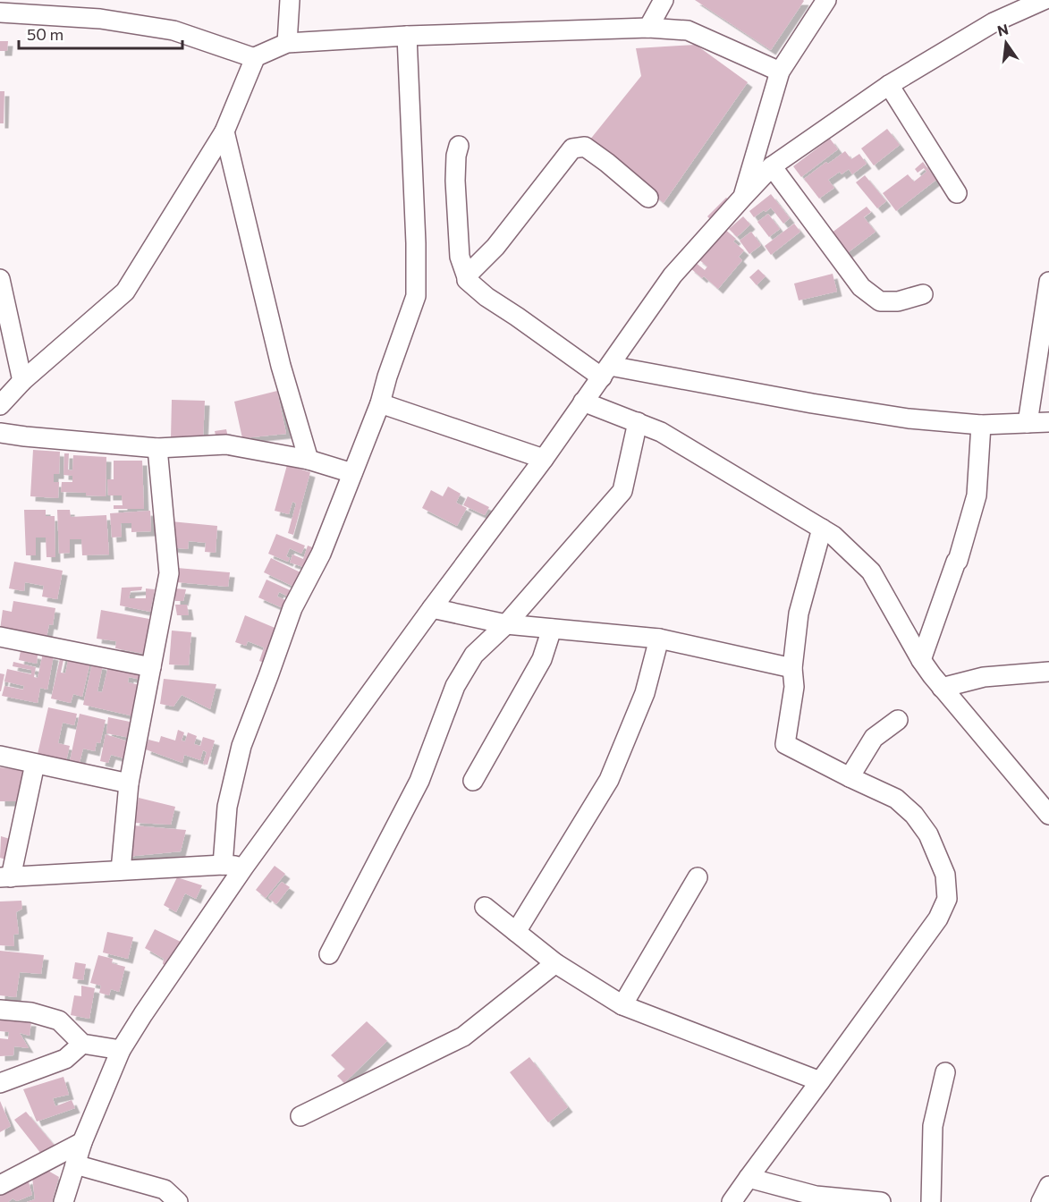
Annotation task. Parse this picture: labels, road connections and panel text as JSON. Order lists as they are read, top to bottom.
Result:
{
  "scale_bar": "50 m",
  "north": "top"
}
